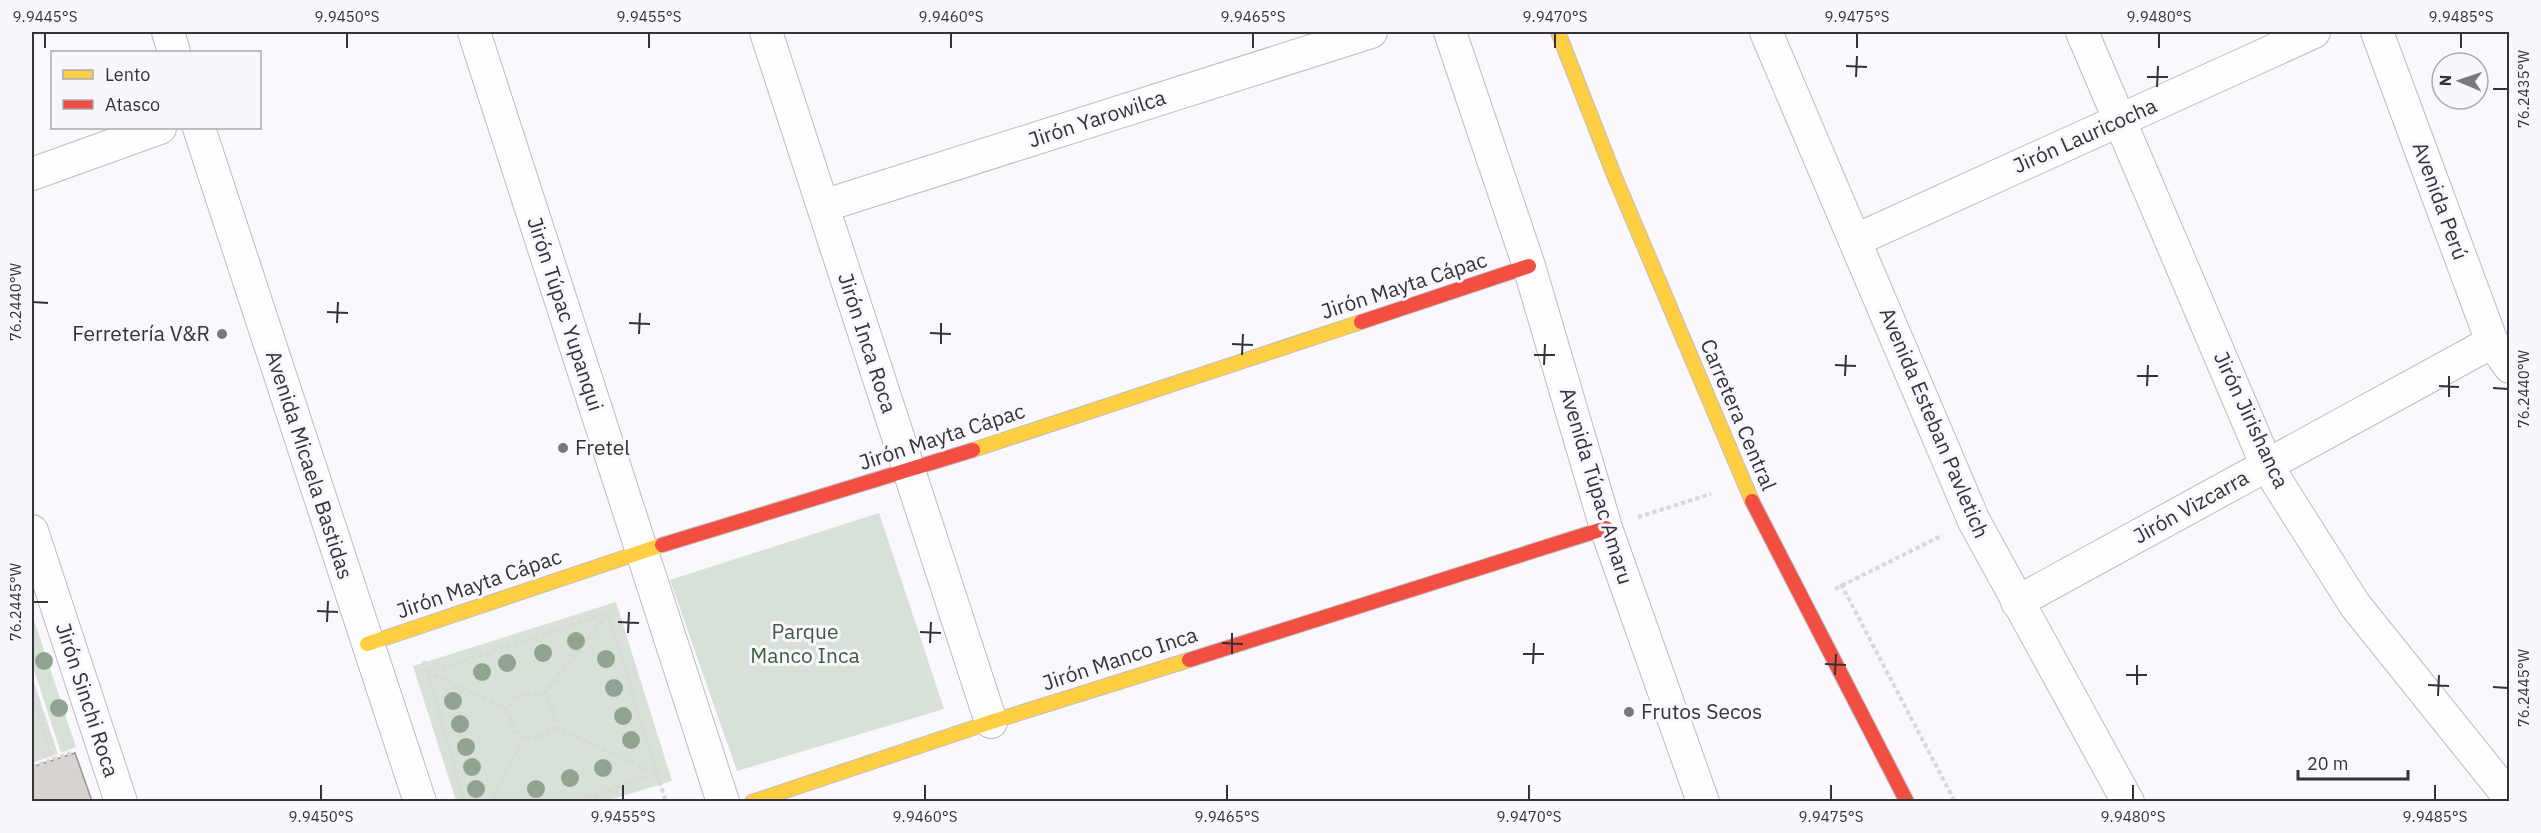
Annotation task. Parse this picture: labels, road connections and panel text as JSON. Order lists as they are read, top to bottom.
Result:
{
  "streets": {
    "main road": ["Jirón Mayta Cápac", "Carretera Central", "Jirón Manco Inca"],
    "street": [
      "Jirón Yarowilca",
      "Jirón Lauricocha",
      "Avenida Perú",
      "Jirón Túpac Yupanqui",
      "Jirón Inca Roca",
      "Jirón Jirishanca",
      "Avenida Esteban Pavletich",
      "Avenida Micaela Bastidas",
      "Avenida Túpac Amaru",
      "Jirón Vizcarra",
      "Jirón Sinchi Roca"
    ]
  },
  "crossings": [
    ["Jirón Yarowilca", "Jirón Inca Roca"],
    ["Jirón Lauricocha", "Jirón Jirishanca"],
    ["Jirón Lauricocha", "Avenida Esteban Pavletich"],
    ["Avenida Perú", "Jirón Vizcarra"],
    ["Jirón Mayta Cápac", "Jirón Túpac Yupanqui"],
    ["Jirón Mayta Cápac", "Jirón Inca Roca"],
    ["Jirón Mayta Cápac", "Avenida Micaela Bastidas"],
    ["Jirón Mayta Cápac", "Avenida Túpac Amaru"],
    ["Jirón Inca Roca", "Jirón Manco Inca"],
    ["Jirón Jirishanca", "Jirón Vizcarra"],
    ["Avenida Esteban Pavletich", "Jirón Vizcarra"],
    ["Avenida Túpac Amaru", "Jirón Manco Inca"]
  ],
  "parks": ["Parque Manco Inca"],
  "places": ["Ferretería V&R", "Fretel", "Frutos Secos"],
  "legend": ["Lento", "Atasco"],
  "scale_bar": "20 m",
  "north": "left",
  "coordinates": [
    "9.9445°S",
    "9.9450°S",
    "9.9455°S",
    "9.9460°S",
    "9.9465°S",
    "9.9470°S",
    "9.9475°S",
    "9.9480°S",
    "9.9485°S",
    "76.2435°W",
    "76.2440°W",
    "76.2445°W"
  ]
}
